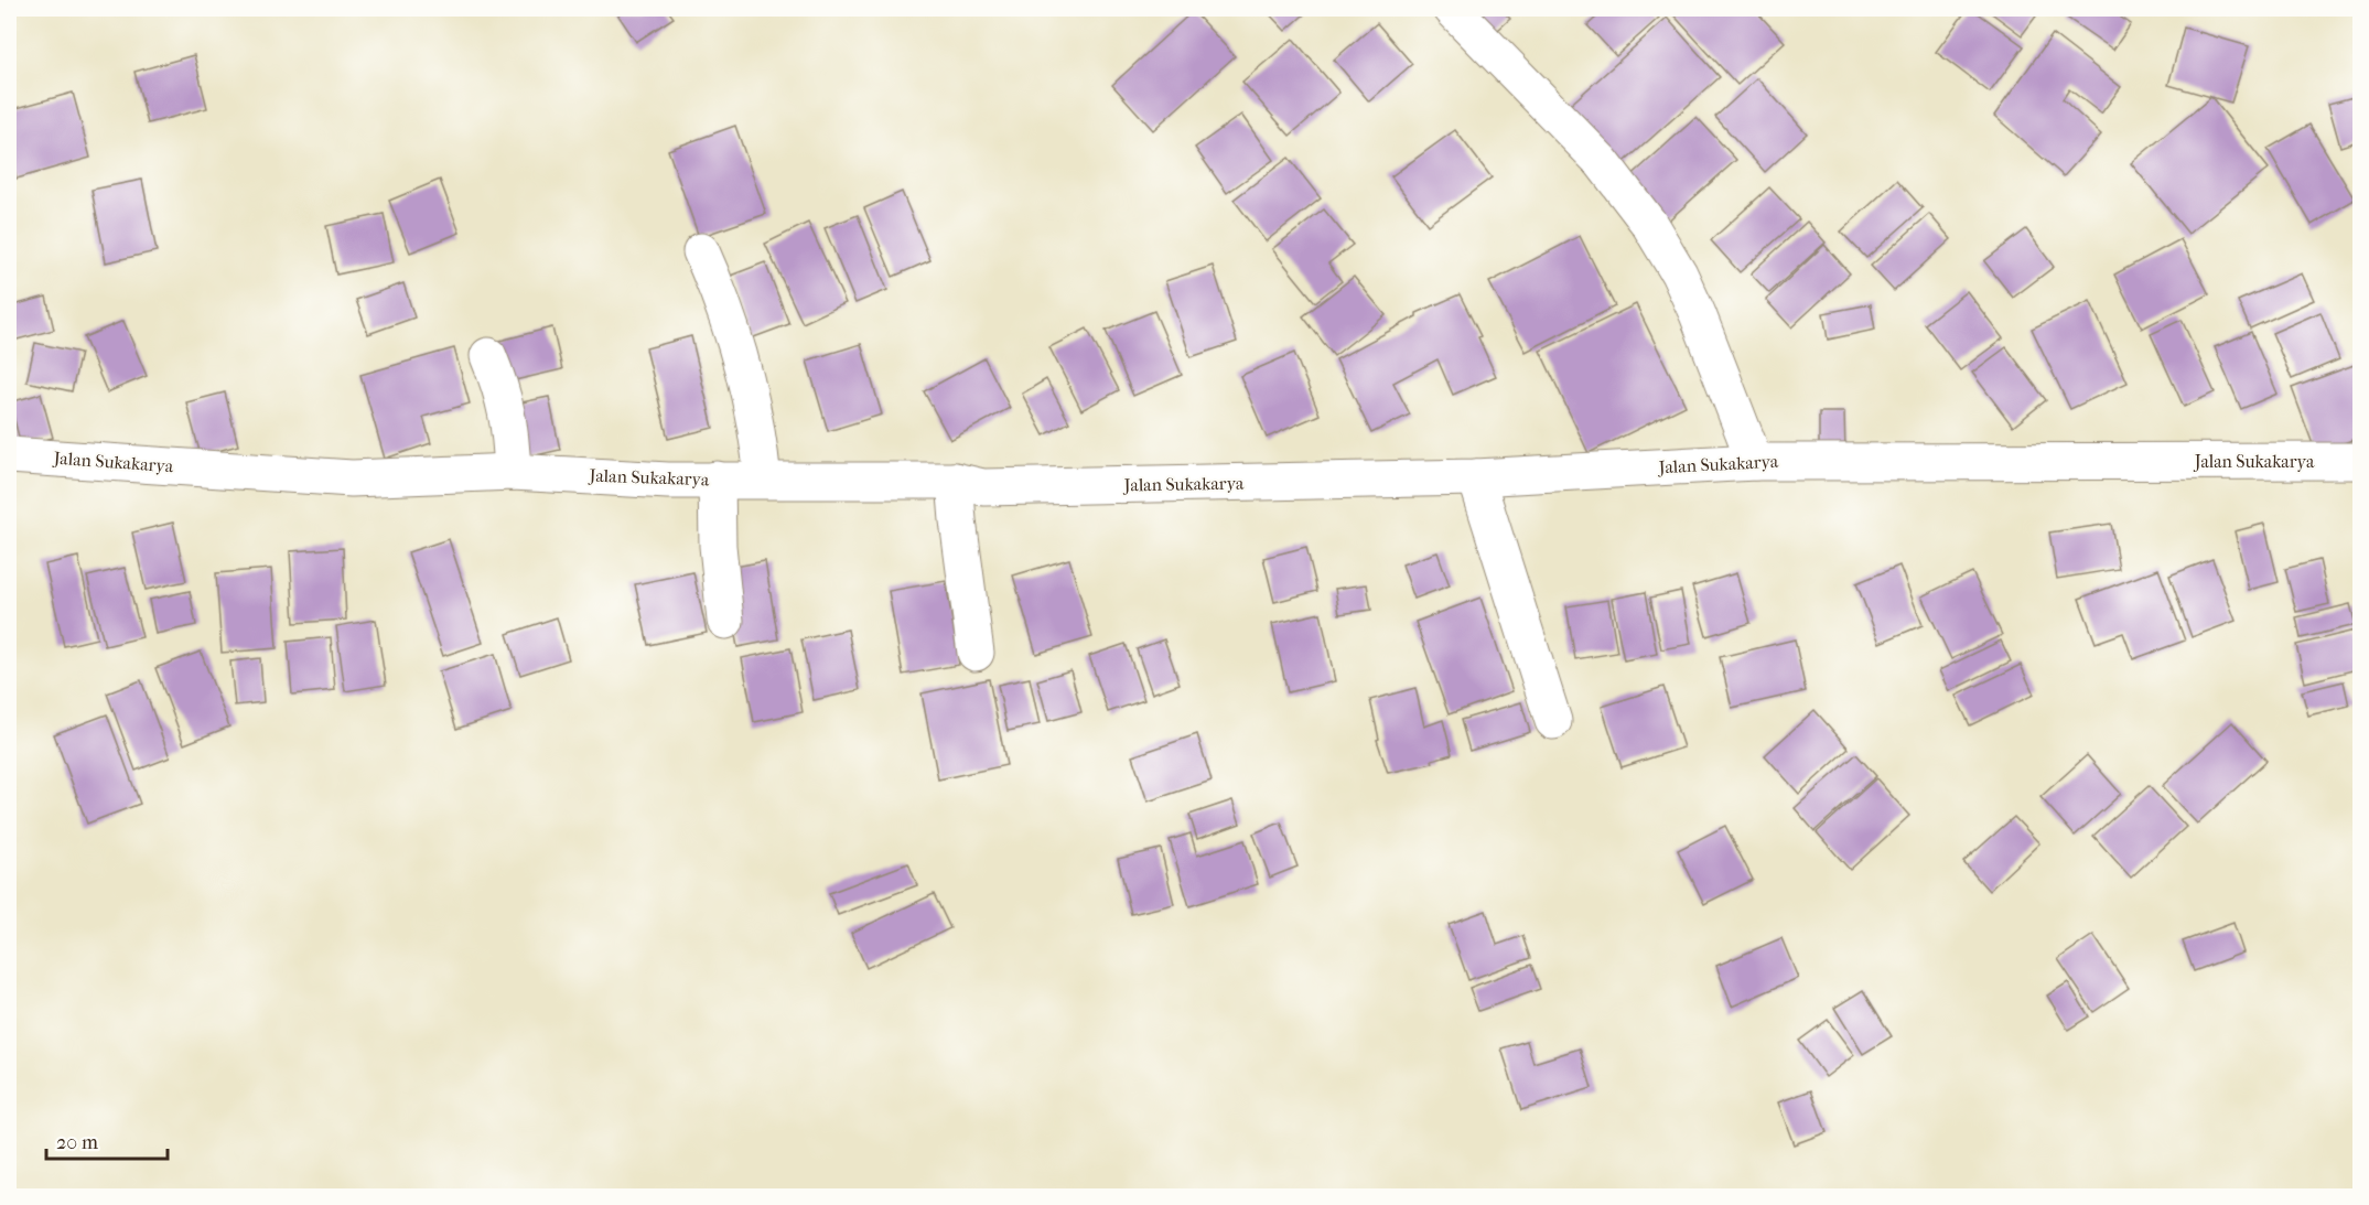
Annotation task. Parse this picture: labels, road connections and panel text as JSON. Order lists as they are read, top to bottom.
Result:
{
  "streets": {
    "street": ["Jalan Sukakarya"]
  },
  "scale_bar": "20 m"
}
